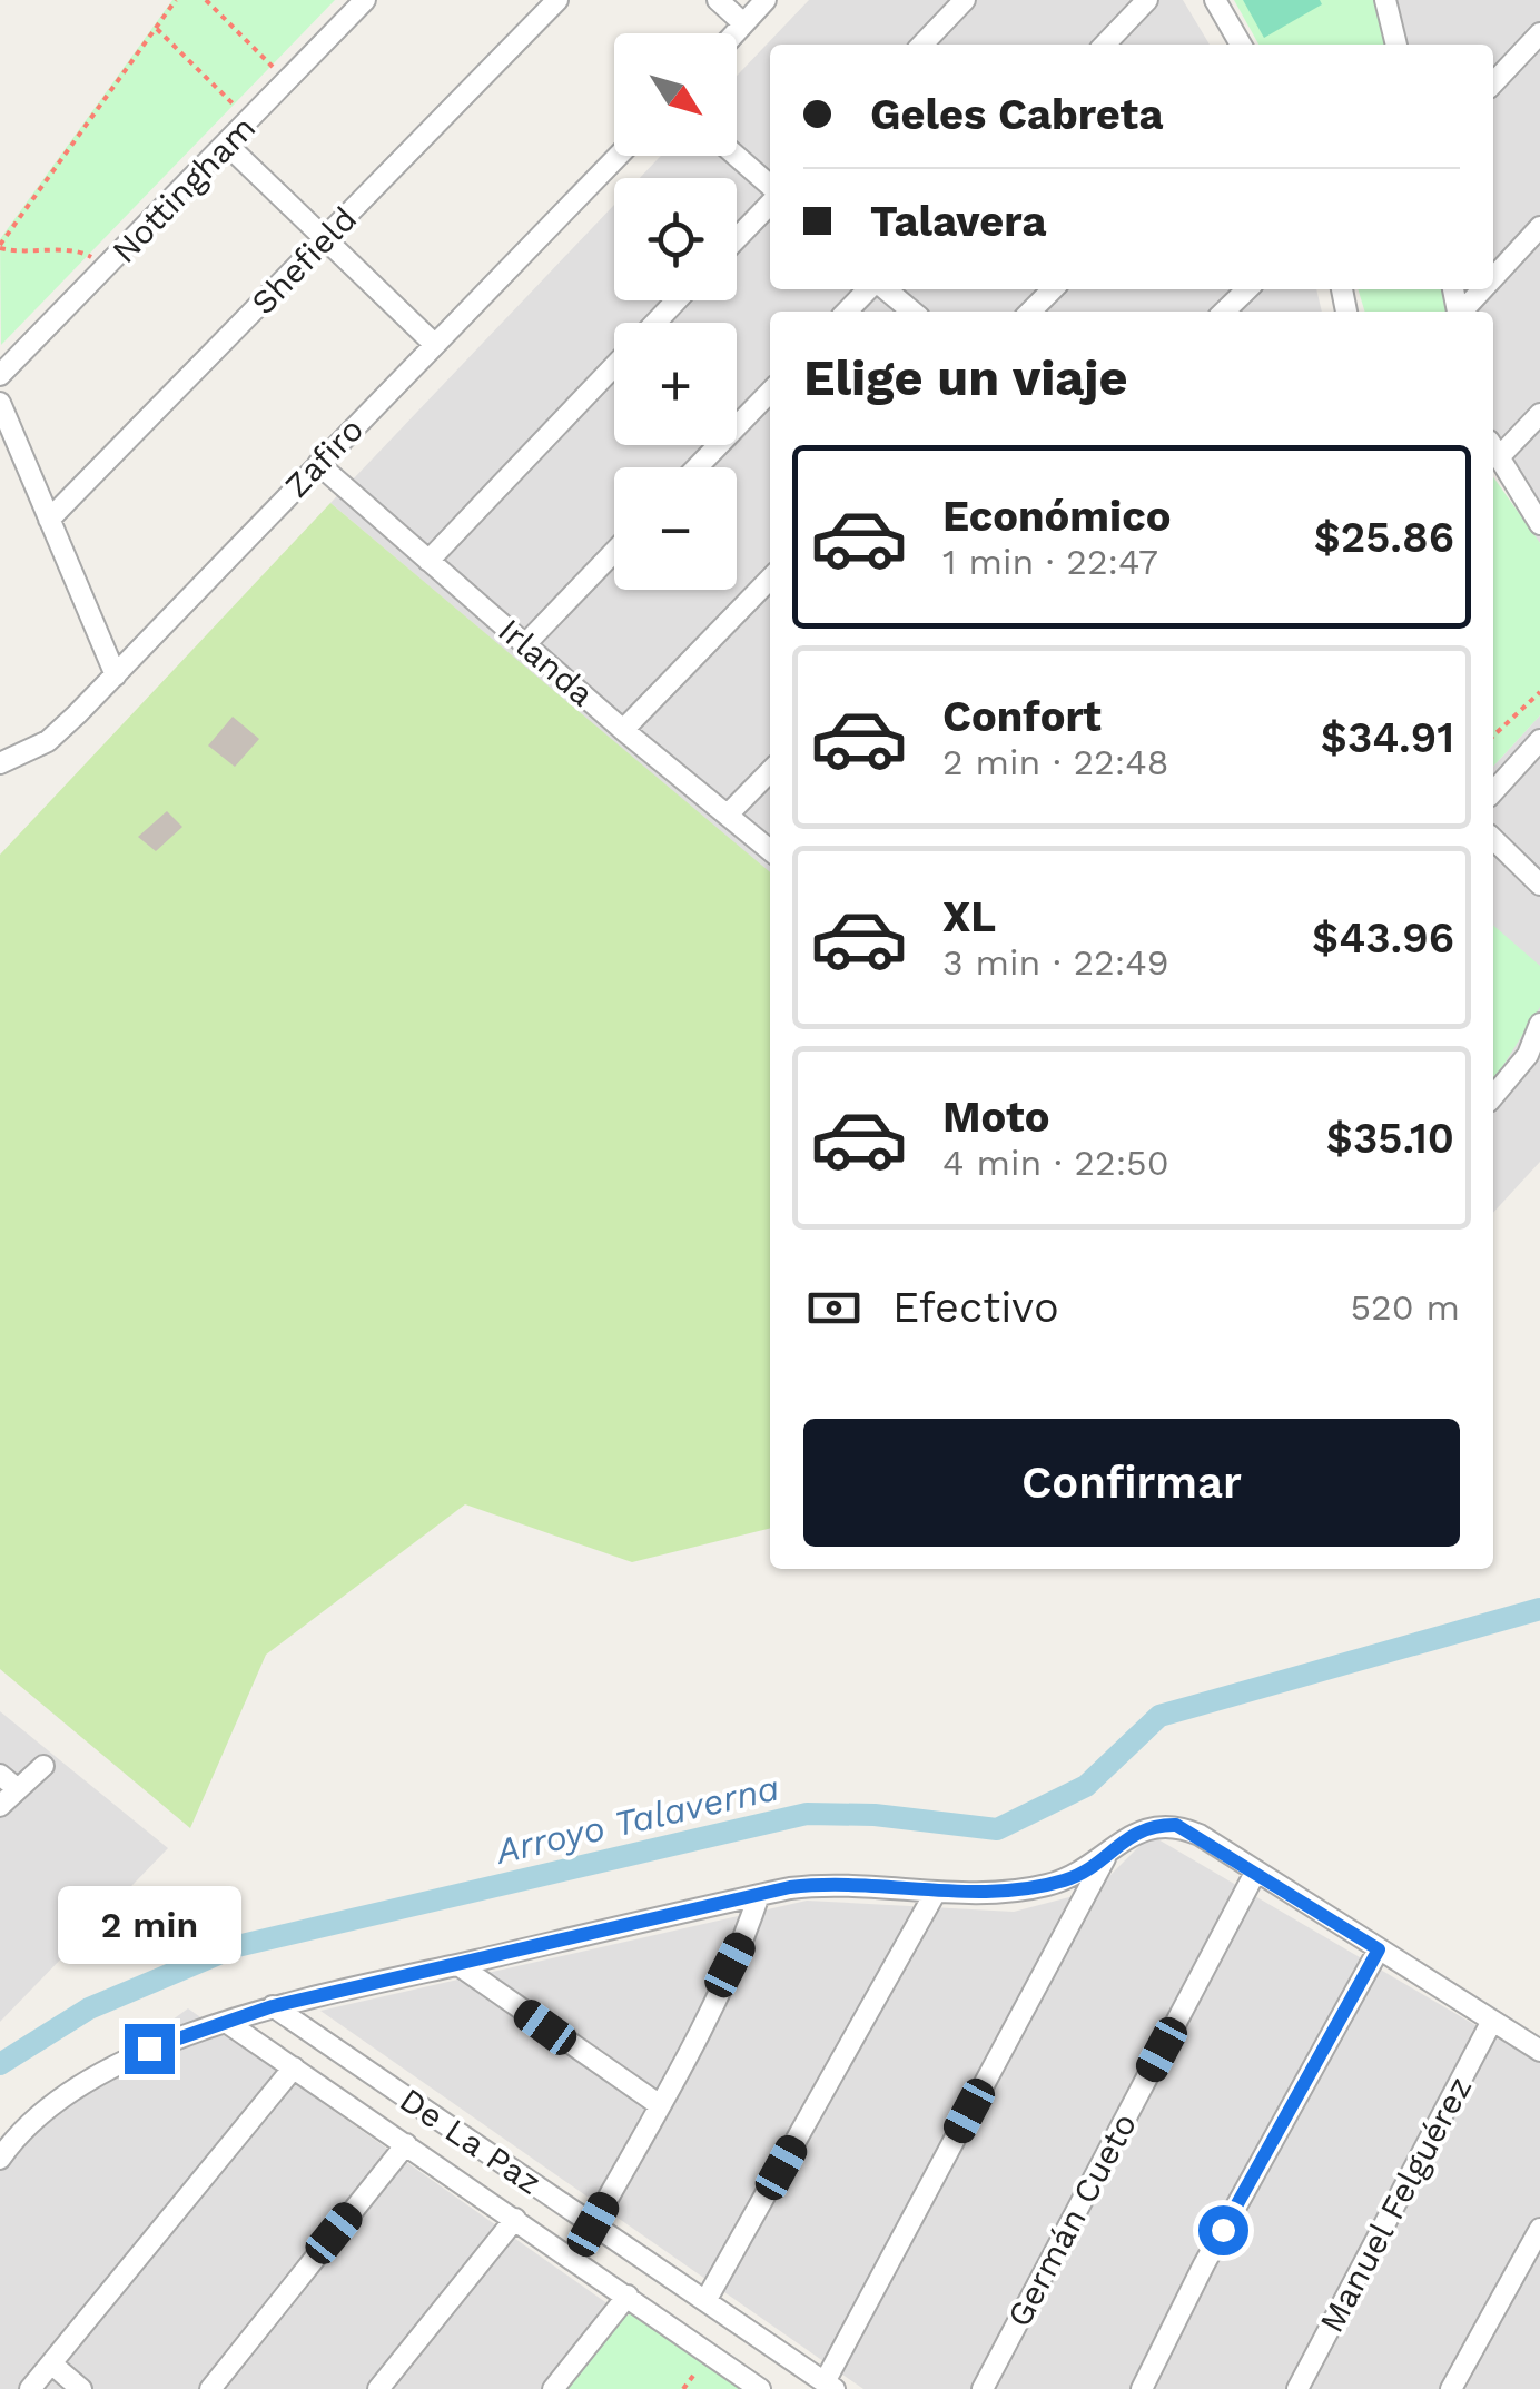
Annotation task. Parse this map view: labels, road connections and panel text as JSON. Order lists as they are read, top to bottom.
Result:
{
  "streets": {
    "street": [
      "Nottingham",
      "Shefield",
      "Zafiro",
      "Irlanda",
      "De La Paz",
      "Manuel Felguérez",
      "Germán Cueto"
    ]
  },
  "crossings": [
    ["Zafiro", "Irlanda"]
  ],
  "water": ["Arroyo Talaverna"],
  "north": "bottom right",
  "page": {
    "map_buttons": ["+", "−"],
    "banner": ["Geles Cabreta", "Talavera"],
    "heading": "Elige un viaje",
    "list": [
      {
        "name": "Económico",
        "note": "1 min · 22:47",
        "value": "$25.86"
      },
      {
        "name": "Confort",
        "note": "2 min · 22:48",
        "value": "$34.91"
      },
      {
        "name": "XL",
        "note": "3 min · 22:49",
        "value": "$43.96"
      },
      {
        "name": "Moto",
        "note": "4 min · 22:50",
        "value": "$35.10"
      }
    ],
    "pay": ["Efectivo", "520 m"],
    "buttons": "Confirmar",
    "bubble": "2 min"
  }
}
